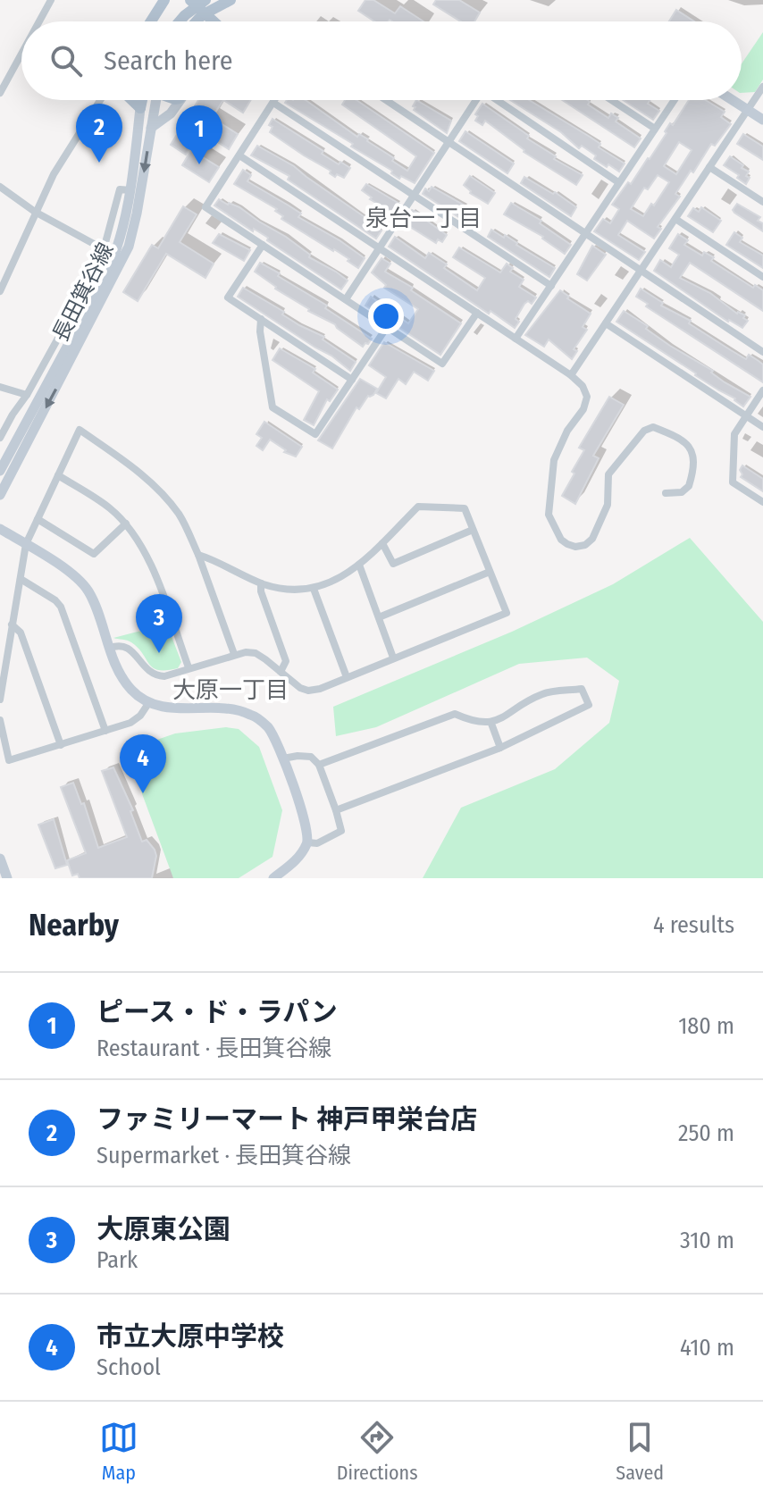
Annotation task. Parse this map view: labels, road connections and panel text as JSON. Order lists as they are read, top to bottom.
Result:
{
  "streets": {
    "street": ["長田箕谷線"]
  },
  "districts": ["泉台一丁目", "大原一丁目"],
  "page": {
    "search": "Search here",
    "pins": [
      "2",
      "1",
      "3",
      "4"
    ],
    "heading": ["Nearby", "4 results"],
    "list": [
      {
        "mark": "1",
        "name": "ピース・ド・ラパン",
        "note": "Restaurant · 長田箕谷線",
        "value": "180 m"
      },
      {
        "mark": "2",
        "name": "ファミリーマート 神戸甲栄台店",
        "note": "Supermarket · 長田箕谷線",
        "value": "250 m"
      },
      {
        "mark": "3",
        "name": "大原東公園",
        "note": "Park",
        "value": "310 m"
      },
      {
        "mark": "4",
        "name": "市立大原中学校",
        "note": "School",
        "value": "410 m"
      }
    ],
    "nav": ["Map", "Directions", "Saved"]
  }
}
